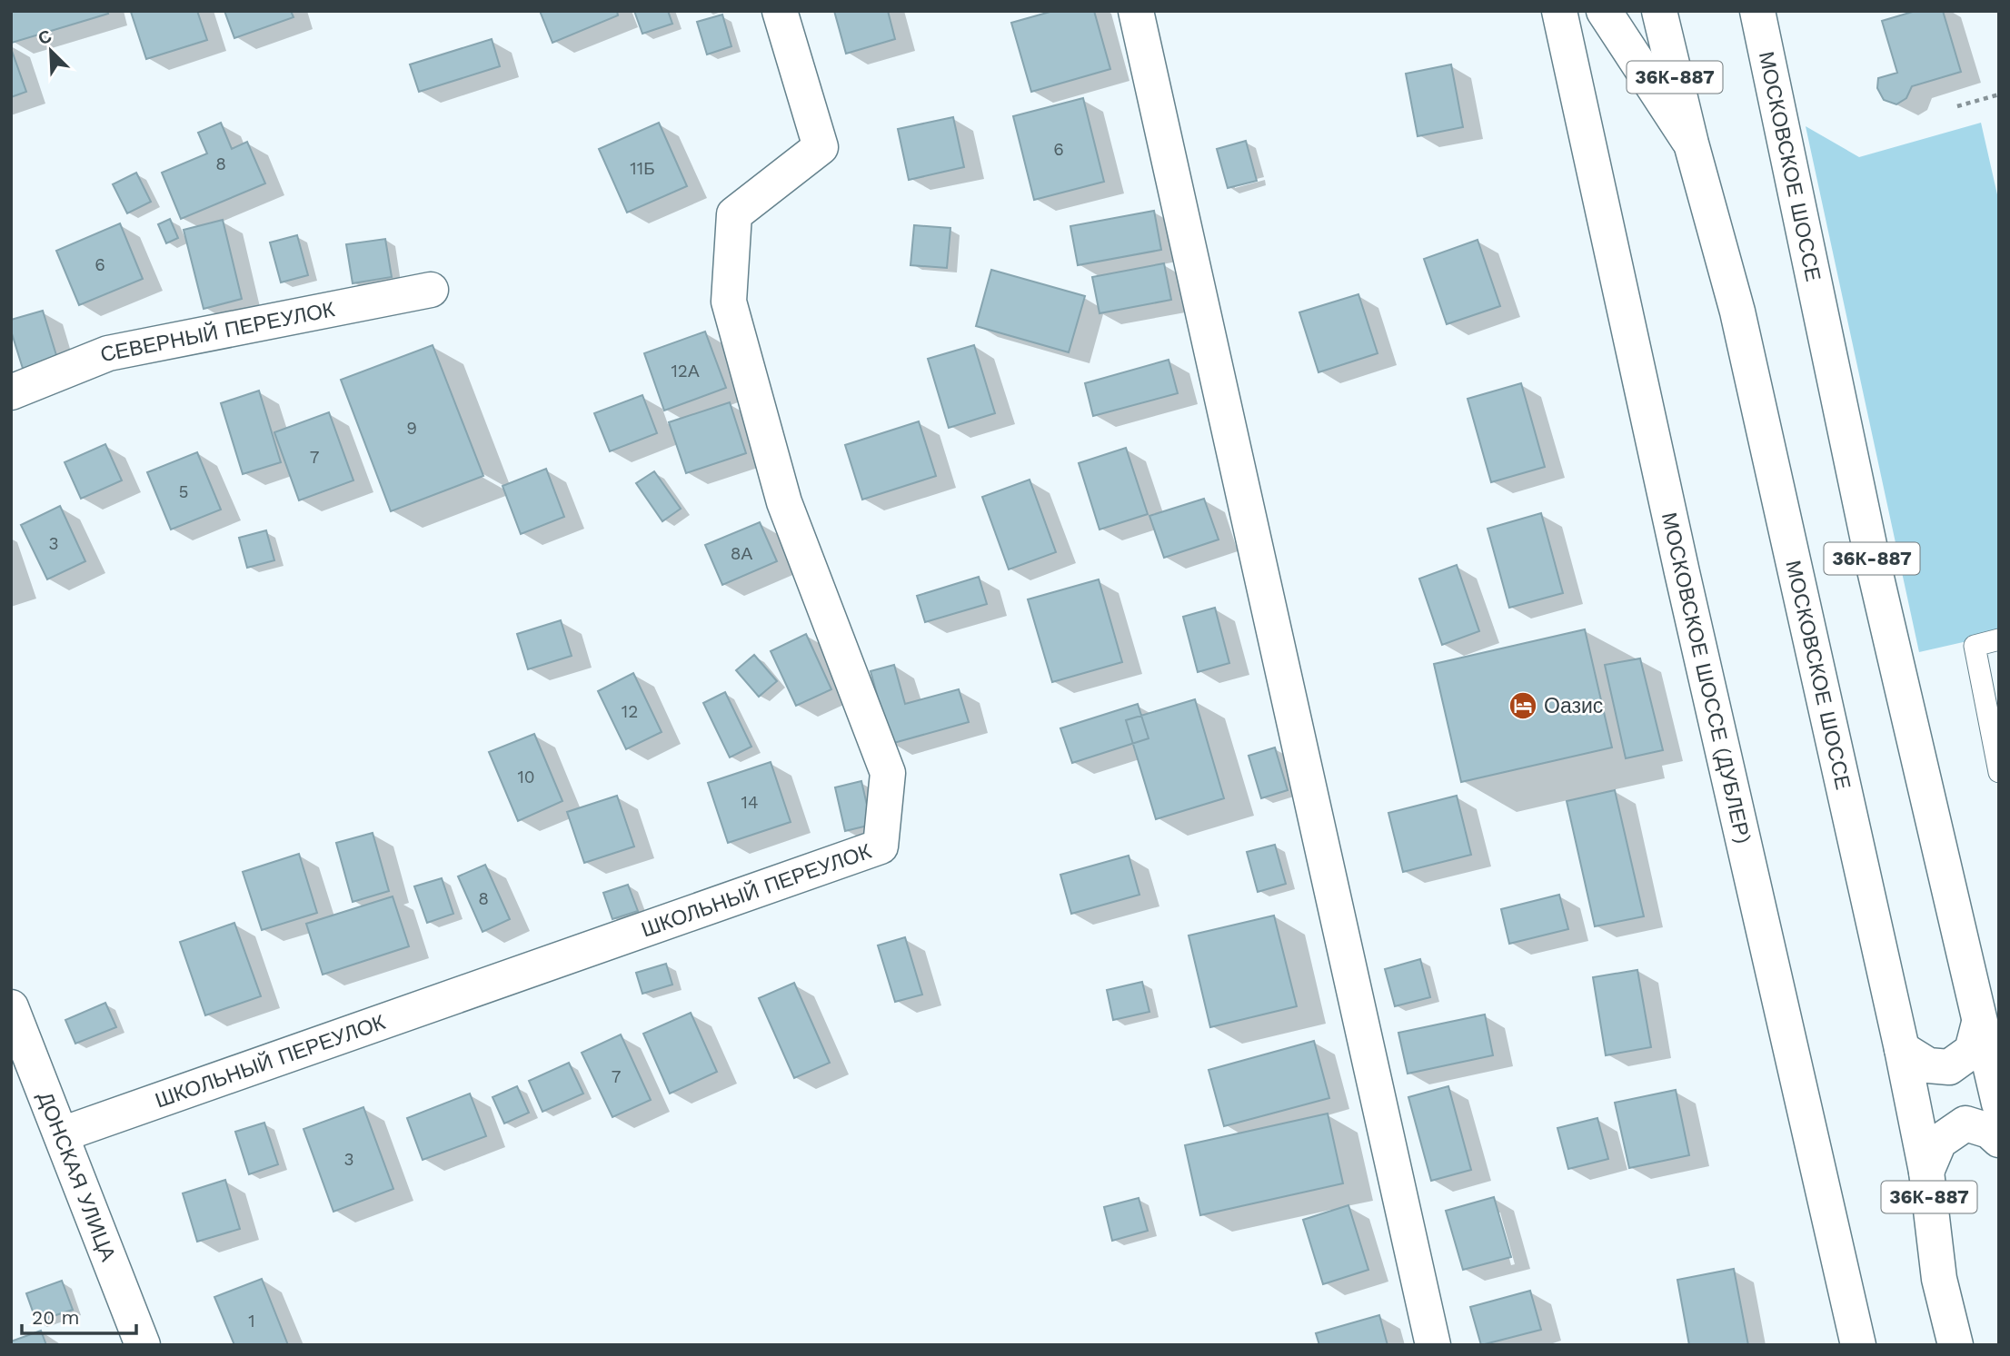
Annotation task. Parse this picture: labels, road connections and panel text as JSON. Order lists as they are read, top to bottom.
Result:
{
  "streets": {
    "street": [
      "36К-887",
      "МОСКОВСКОЕ ШОССЕ",
      "СЕВЕРНЫЙ ПЕРЕУЛОК",
      "МОСКОВСКОЕ ШОССЕ (ДУБЛЕР)",
      "ШКОЛЬНЫЙ ПЕРЕУЛОК",
      "ДОНСКАЯ УЛИЦА"
    ]
  },
  "crossings": [
    ["ШКОЛЬНЫЙ ПЕРЕУЛОК", "ДОНСКАЯ УЛИЦА"]
  ],
  "places": {
    "hotel": ["Оазис"]
  },
  "house_numbers": [
    "6",
    "8",
    "11Б",
    "6",
    "12А",
    "9",
    "7",
    "5",
    "3",
    "8А",
    "12",
    "10",
    "14",
    "8",
    "7",
    "3",
    "1"
  ],
  "scale_bar": "20 m",
  "north": "top left"
}
